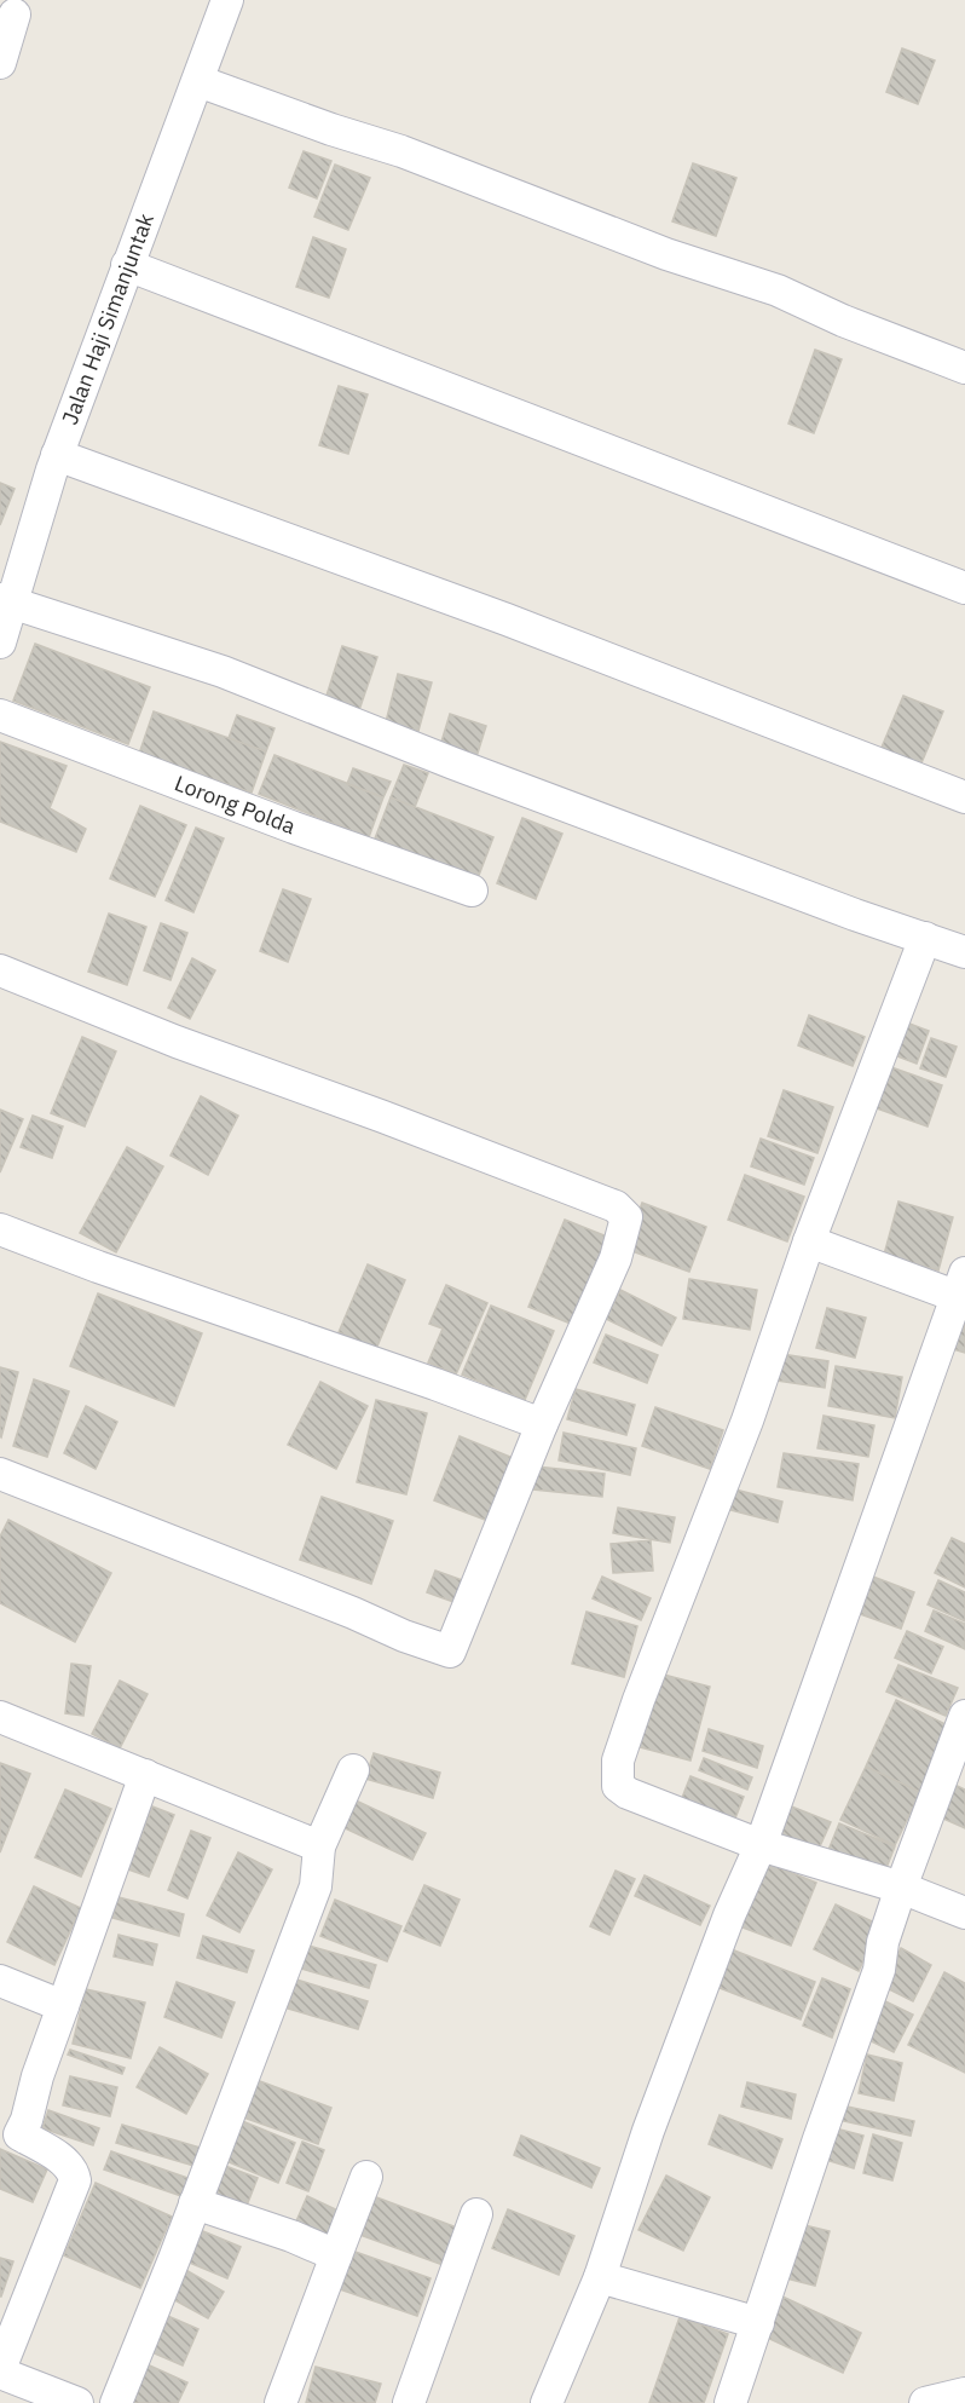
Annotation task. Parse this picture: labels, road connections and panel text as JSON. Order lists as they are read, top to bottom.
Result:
{
  "streets": {
    "street": ["Jalan Haji Simanjuntak", "Lorong Polda"]
  }
}
